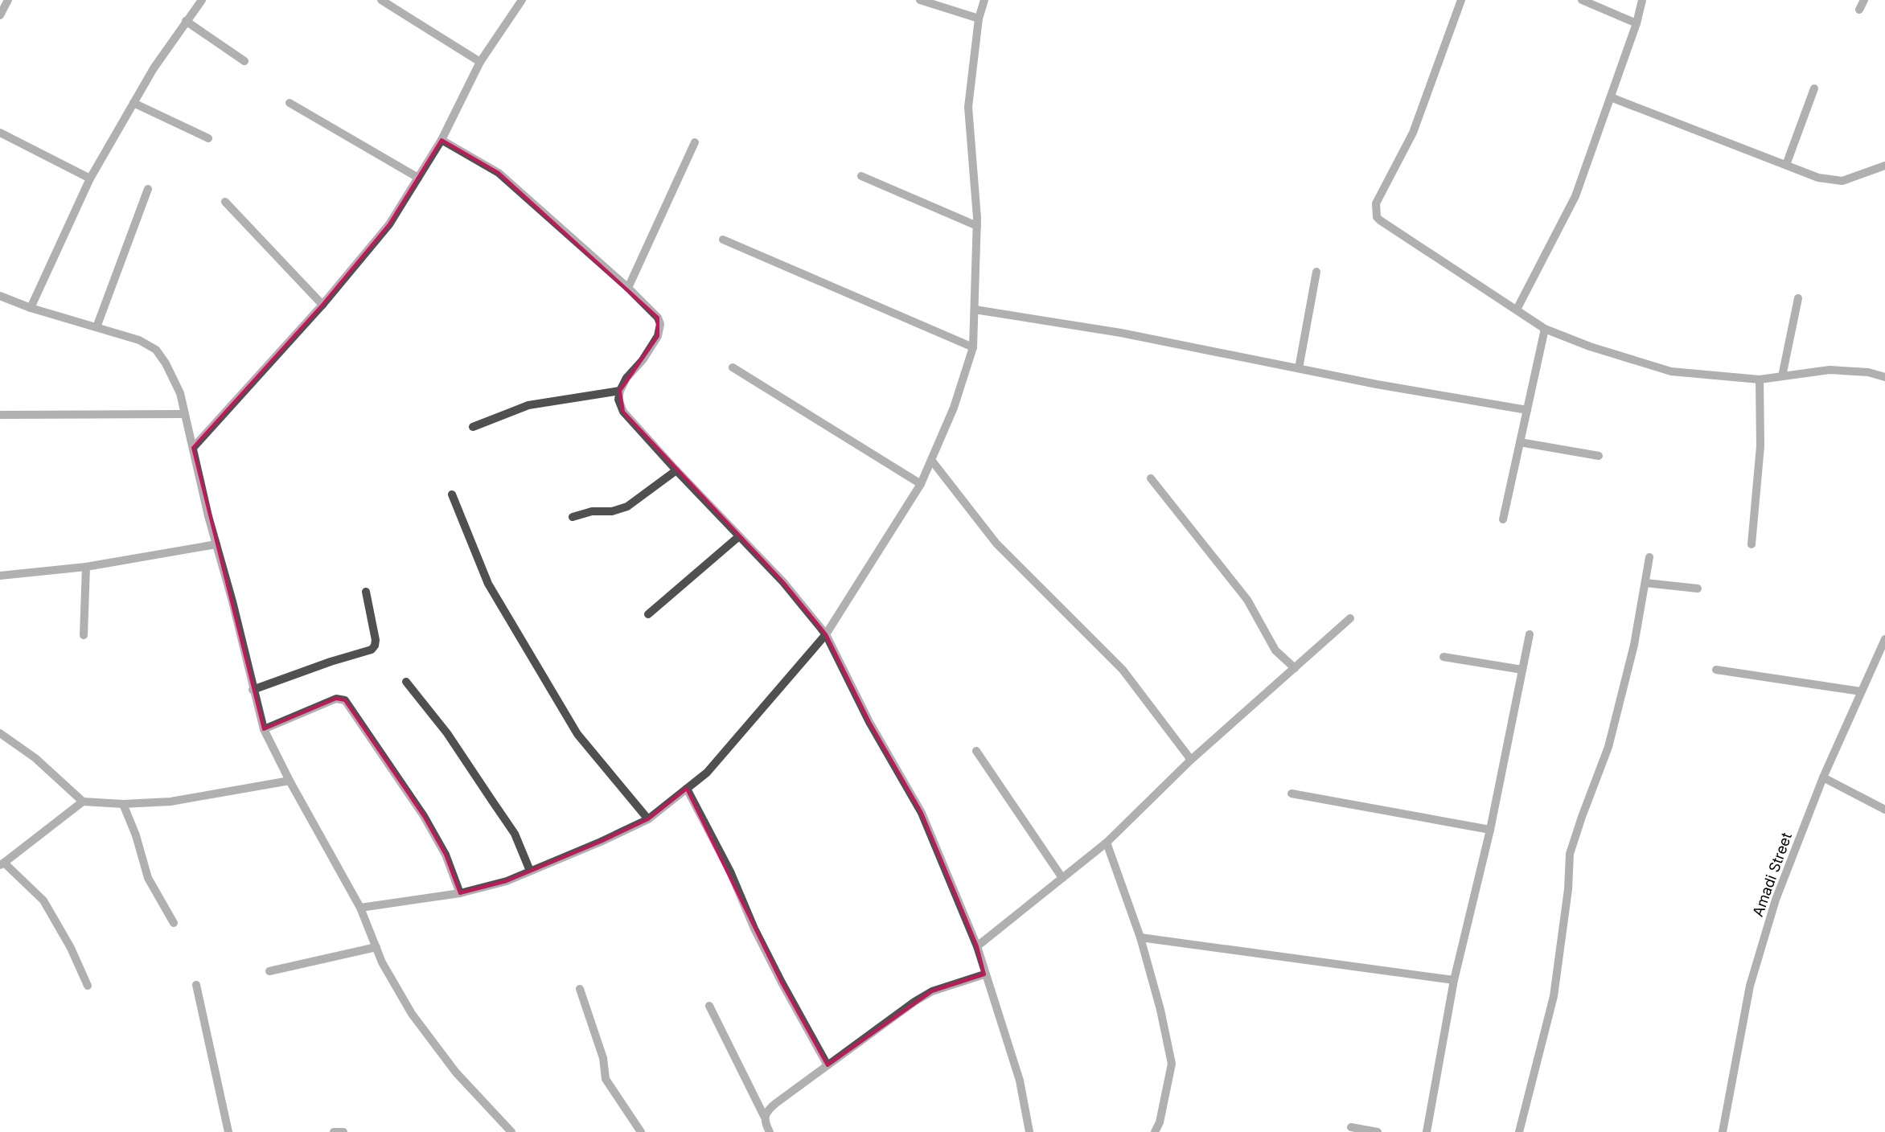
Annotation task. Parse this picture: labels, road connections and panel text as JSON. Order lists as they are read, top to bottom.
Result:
{
  "streets": {
    "street": ["Amadi Street"]
  }
}
